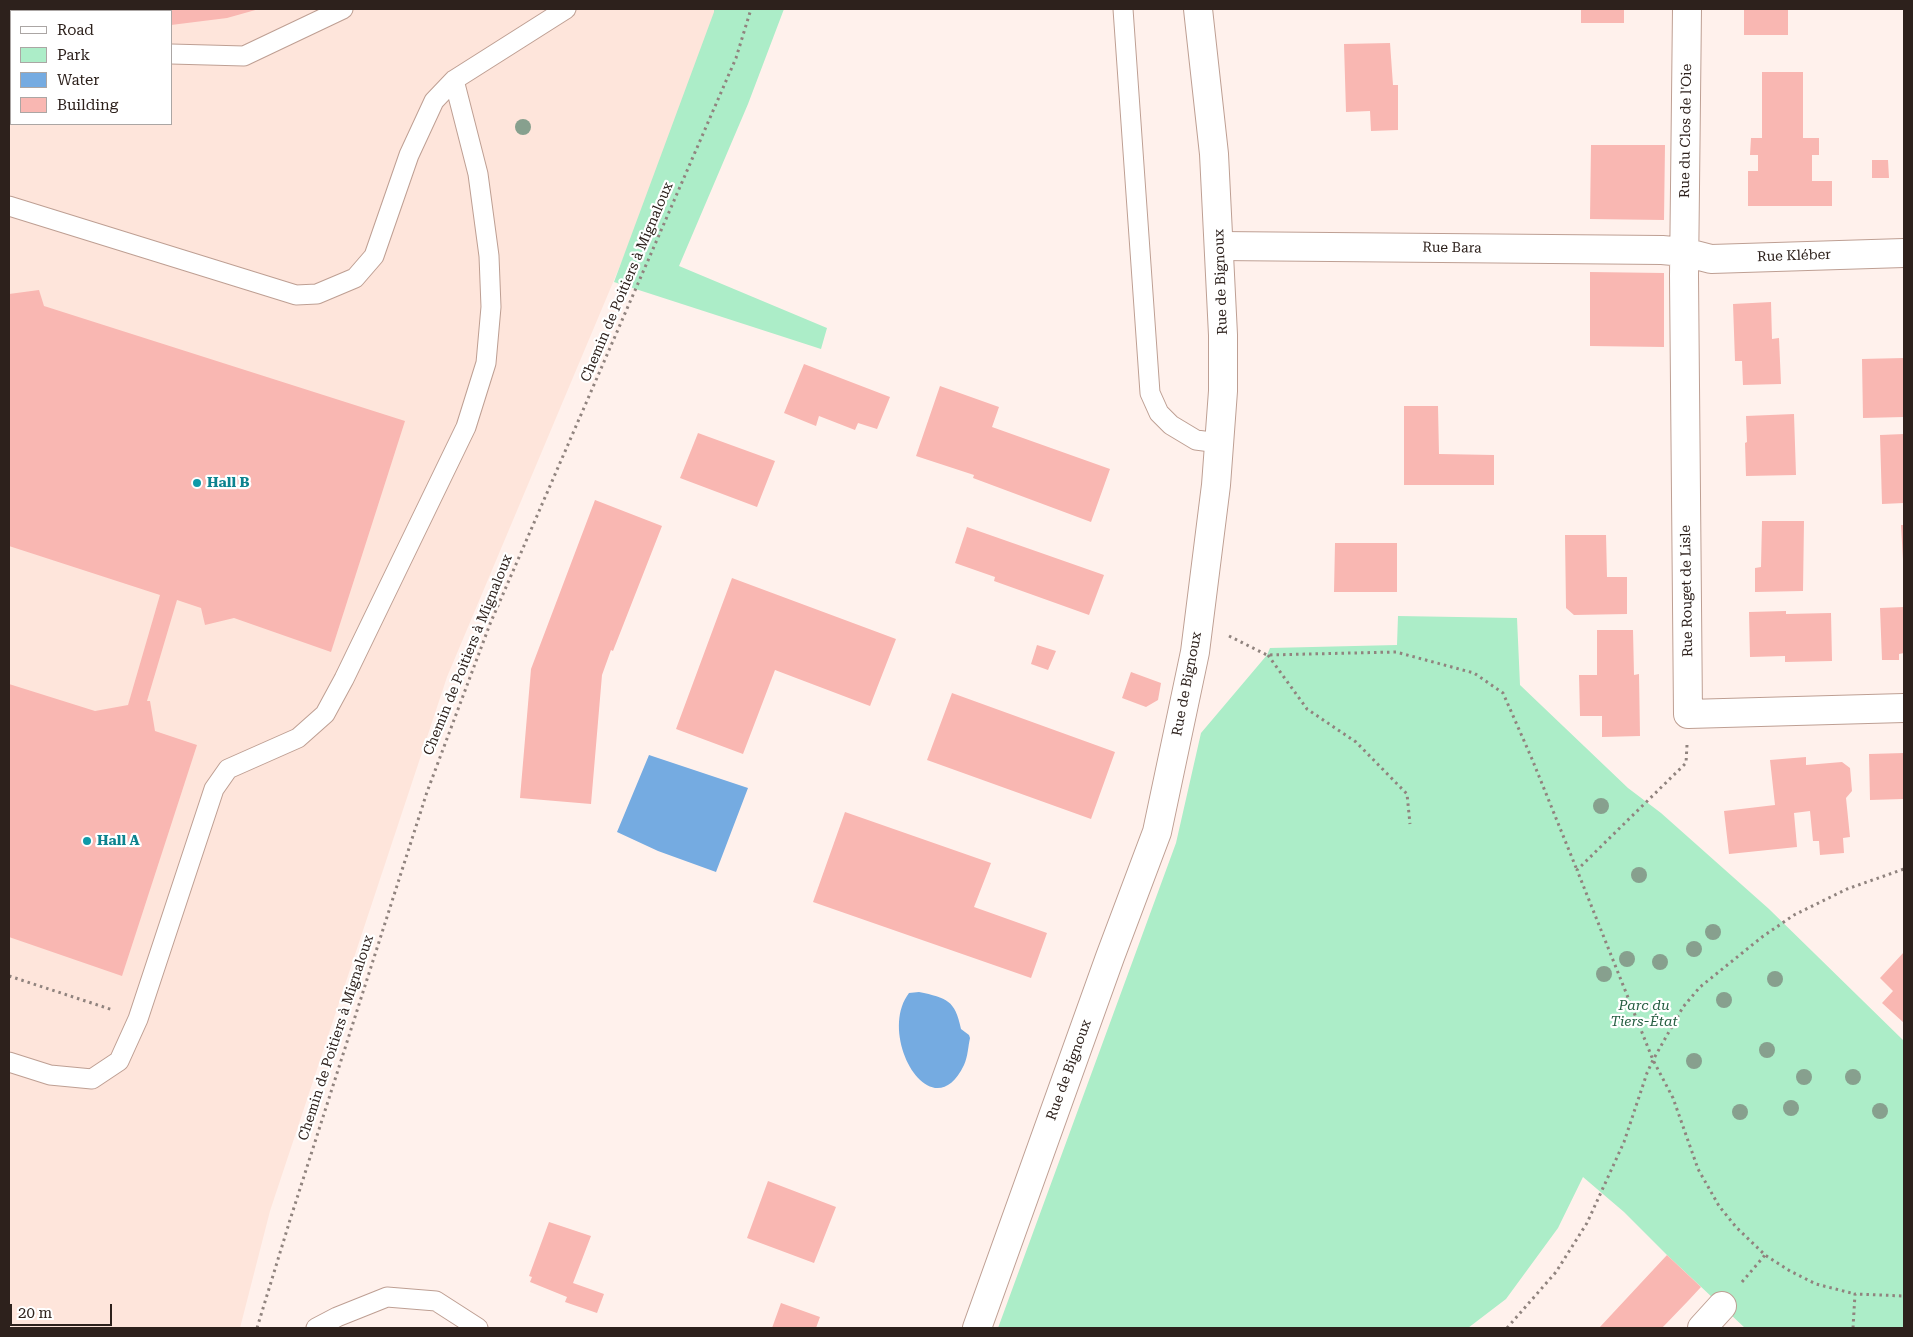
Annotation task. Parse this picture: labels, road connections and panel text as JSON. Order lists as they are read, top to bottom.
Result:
{
  "streets": {
    "street": [
      "Rue du Clos de l'Oie",
      "Rue Bara",
      "Rue Kléber",
      "Rue de Bignoux",
      "Rue Rouget de Lisle"
    ],
    "path": ["Chemin de Poitiers à Mignaloux"]
  },
  "crossings": [
    ["Rue du Clos de l'Oie", "Rue Bara"],
    ["Rue du Clos de l'Oie", "Rue Kléber"],
    ["Rue du Clos de l'Oie", "Rue Rouget de Lisle"],
    ["Rue Bara", "Rue Kléber"],
    ["Rue Bara", "Rue de Bignoux"],
    ["Rue Bara", "Rue Rouget de Lisle"],
    ["Rue Kléber", "Rue Rouget de Lisle"]
  ],
  "parks": ["Parc du Tiers-État"],
  "places": ["Hall B", "Hall A"],
  "legend": [
    "Road",
    "Park",
    "Water",
    "Building"
  ],
  "scale_bar": "20 m"
}
